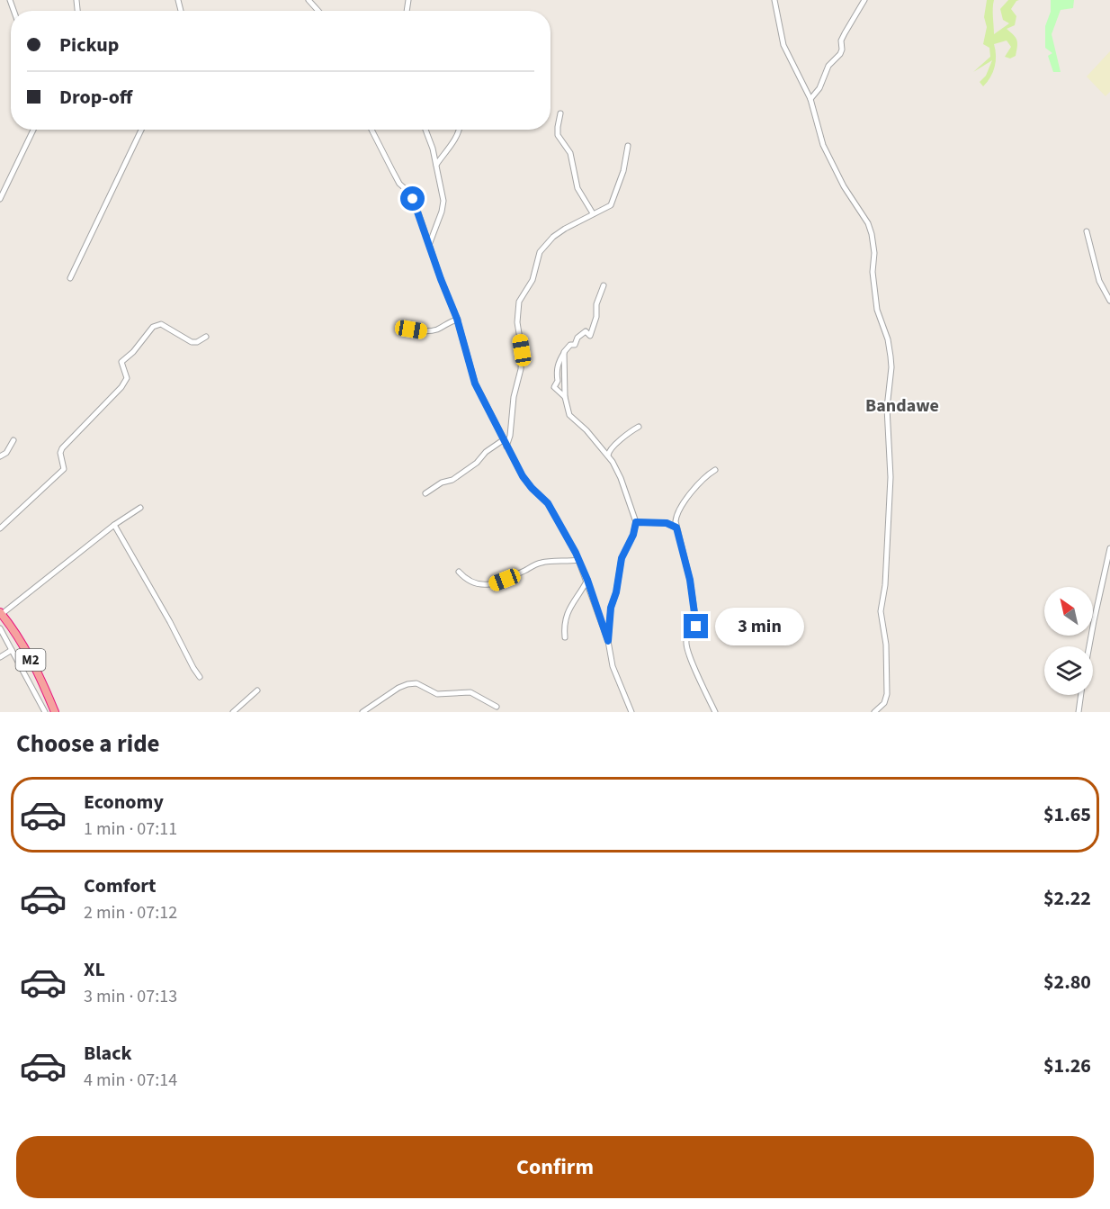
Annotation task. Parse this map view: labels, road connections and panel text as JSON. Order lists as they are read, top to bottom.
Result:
{
  "streets": {
    "highway": ["M2"]
  },
  "districts": ["Bandawe"],
  "north": "top left",
  "page": {
    "banner": ["Pickup", "Drop-off"],
    "bubble": "3 min",
    "heading": "Choose a ride",
    "list": [
      {
        "name": "Economy",
        "note": "1 min · 07:11",
        "value": "$1.65"
      },
      {
        "name": "Comfort",
        "note": "2 min · 07:12",
        "value": "$2.22"
      },
      {
        "name": "XL",
        "note": "3 min · 07:13",
        "value": "$2.80"
      },
      {
        "name": "Black",
        "note": "4 min · 07:14",
        "value": "$1.26"
      }
    ],
    "buttons": "Confirm"
  }
}
